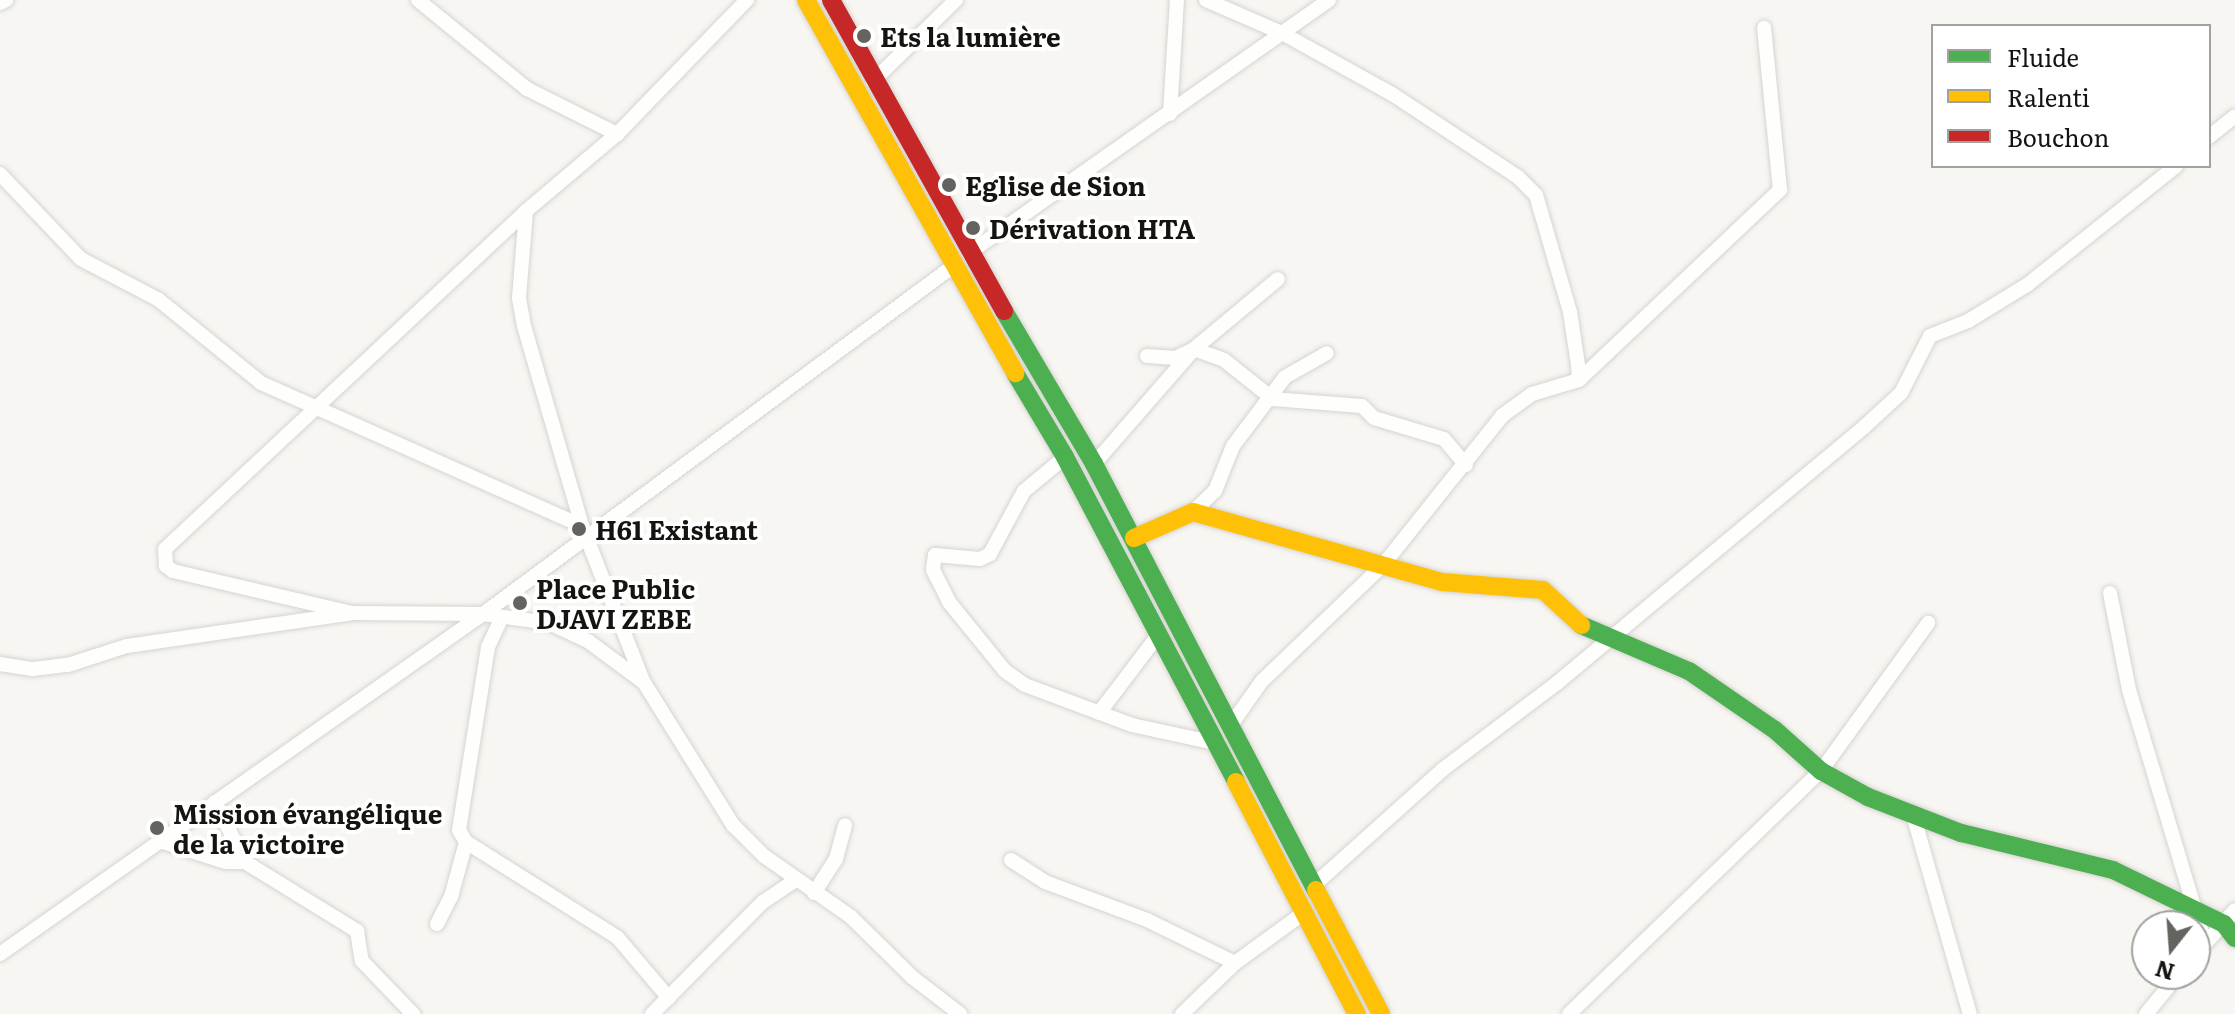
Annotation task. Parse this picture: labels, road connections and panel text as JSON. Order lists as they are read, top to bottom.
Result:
{
  "places": [
    "Ets la lumière",
    "Eglise de Sion",
    "Dérivation HTA",
    "H61 Existant",
    "Place Public DJAVI ZEBE",
    "Mission évangélique de la victoire"
  ],
  "legend": ["Fluide", "Ralenti", "Bouchon"],
  "north": "bottom"
}
